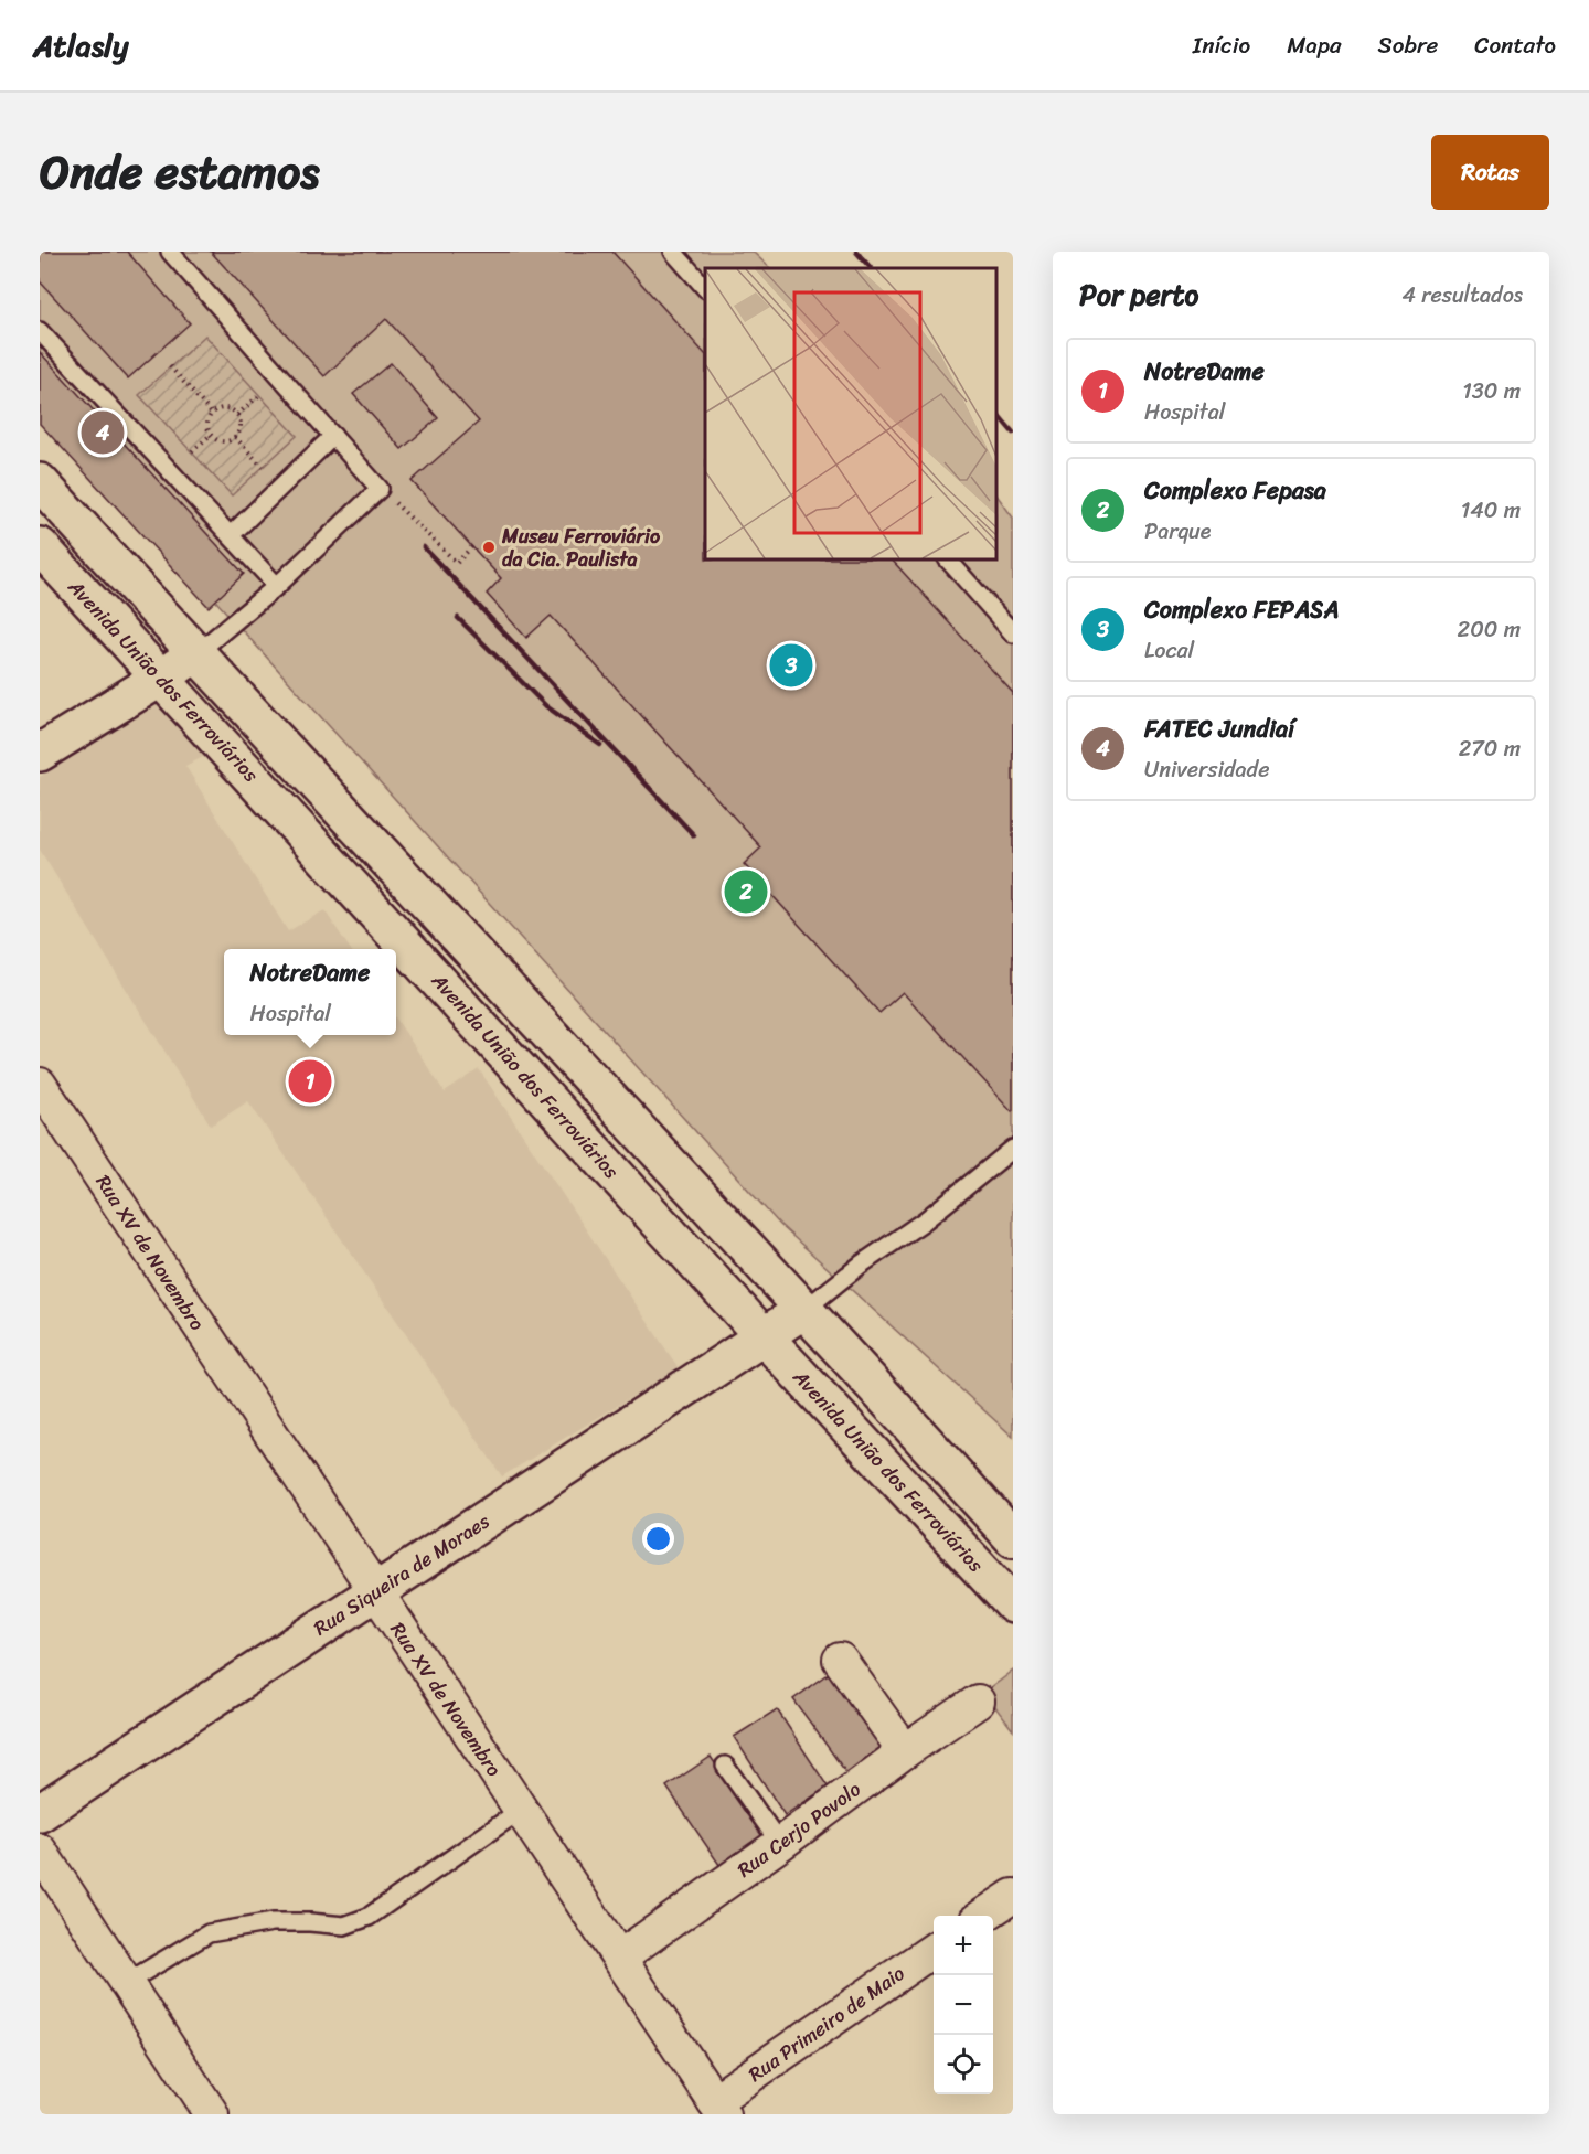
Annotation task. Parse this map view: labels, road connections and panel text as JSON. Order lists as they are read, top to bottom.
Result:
{
  "streets": {
    "main road": ["Avenida União dos Ferroviários", "Rua Siqueira de Moraes"],
    "street": ["Rua XV de Novembro", "Rua Cerjo Povolo", "Rua Primeiro de Maio"]
  },
  "crossings": [
    ["Avenida União dos Ferroviários", "Rua Siqueira de Moraes"],
    ["Rua XV de Novembro", "Rua Siqueira de Moraes"],
    ["Rua XV de Novembro", "Rua Cerjo Povolo"],
    ["Rua XV de Novembro", "Rua Primeiro de Maio"]
  ],
  "places": ["Museu Ferroviário da Cia. Paulista"],
  "page": {
    "header": "Atlasly",
    "nav": [
      "Início",
      "Mapa",
      "Sobre",
      "Contato"
    ],
    "title": "Onde estamos",
    "buttons": "Rotas",
    "heading": ["Por perto", "4 resultados"],
    "list": [
      {
        "mark": "1",
        "name": "NotreDame",
        "note": "Hospital",
        "value": "130 m"
      },
      {
        "mark": "2",
        "name": "Complexo Fepasa",
        "note": "Parque",
        "value": "140 m"
      },
      {
        "mark": "3",
        "name": "Complexo FEPASA",
        "note": "Local",
        "value": "200 m"
      },
      {
        "mark": "4",
        "name": "FATEC Jundiaí",
        "note": "Universidade",
        "value": "270 m"
      }
    ],
    "pins": [
      "4",
      "3",
      "2",
      "1"
    ],
    "popup": ["NotreDame", "Hospital"],
    "map_buttons": ["+", "−"]
  }
}
